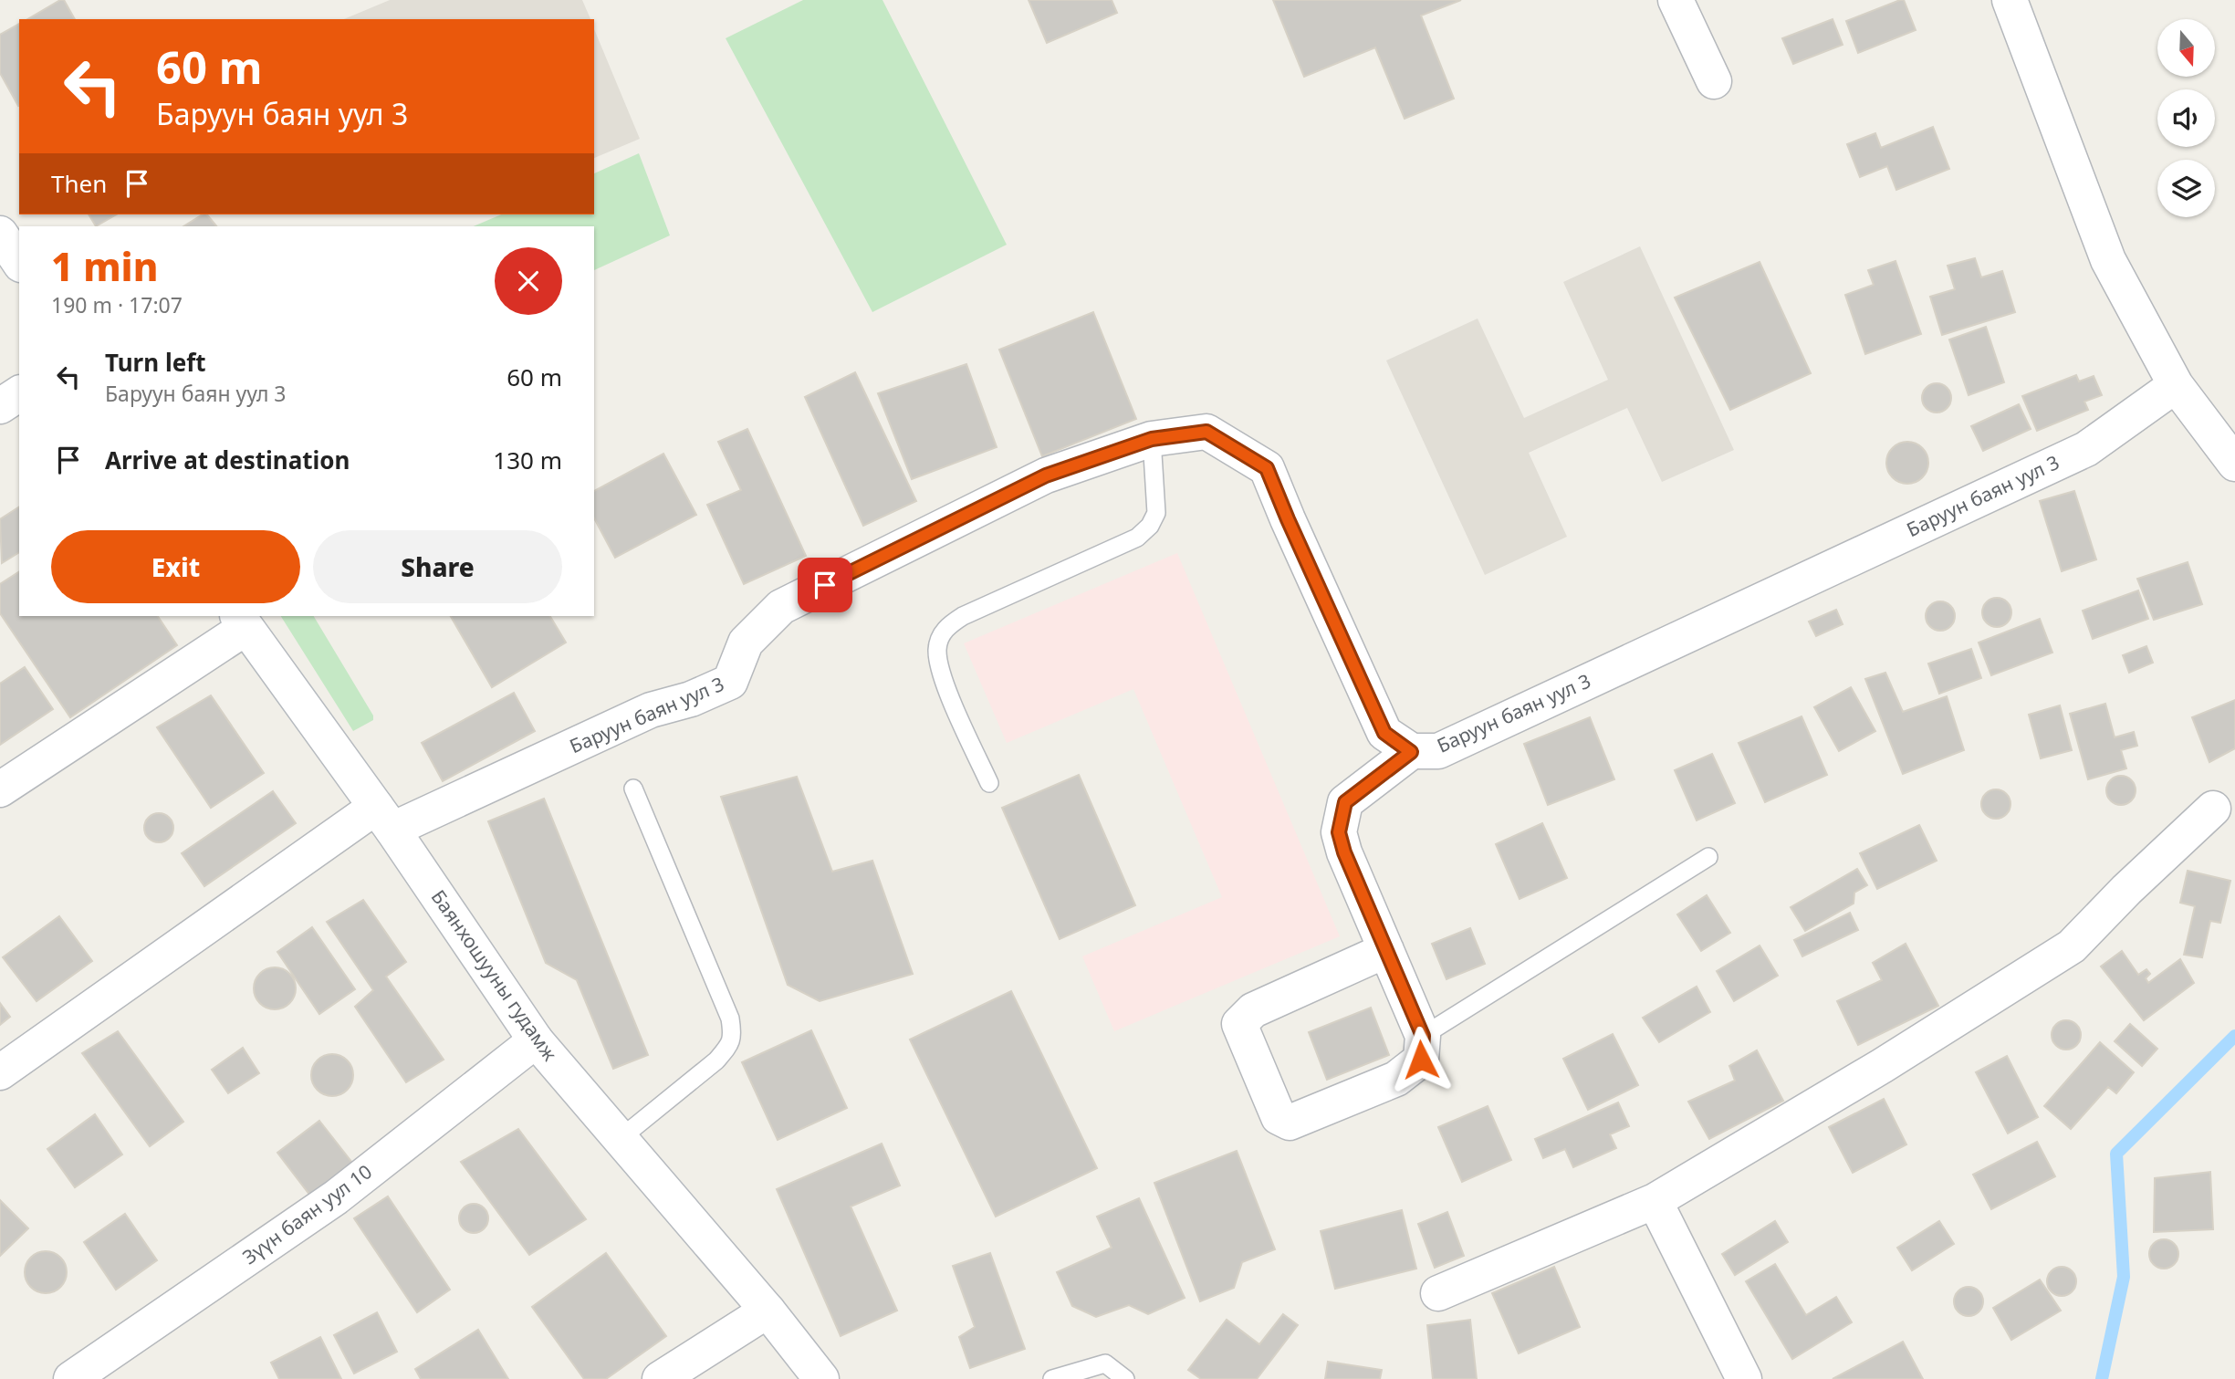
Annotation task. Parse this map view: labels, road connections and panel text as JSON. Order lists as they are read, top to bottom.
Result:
{
  "streets": {
    "street": ["Баруун баян уул 3", "Баянхошууны гудамж", "Зүүн баян уул 10"]
  },
  "crossings": [
    ["Баруун баян уул 3", "Баянхошууны гудамж"],
    ["Баянхошууны гудамж", "Зүүн баян уул 10"]
  ],
  "north": "bottom",
  "page": {
    "turn": ["60 m", "Баруун баян уул 3"],
    "then": "Then",
    "heading": ["1 min", "190 m · 17:07"],
    "list": [
      {
        "name": "Turn left",
        "note": "Баруун баян уул 3",
        "value": "60 m"
      },
      {
        "name": "Arrive at destination",
        "value": "130 m"
      }
    ],
    "buttons": ["Exit", "Share"]
  }
}
